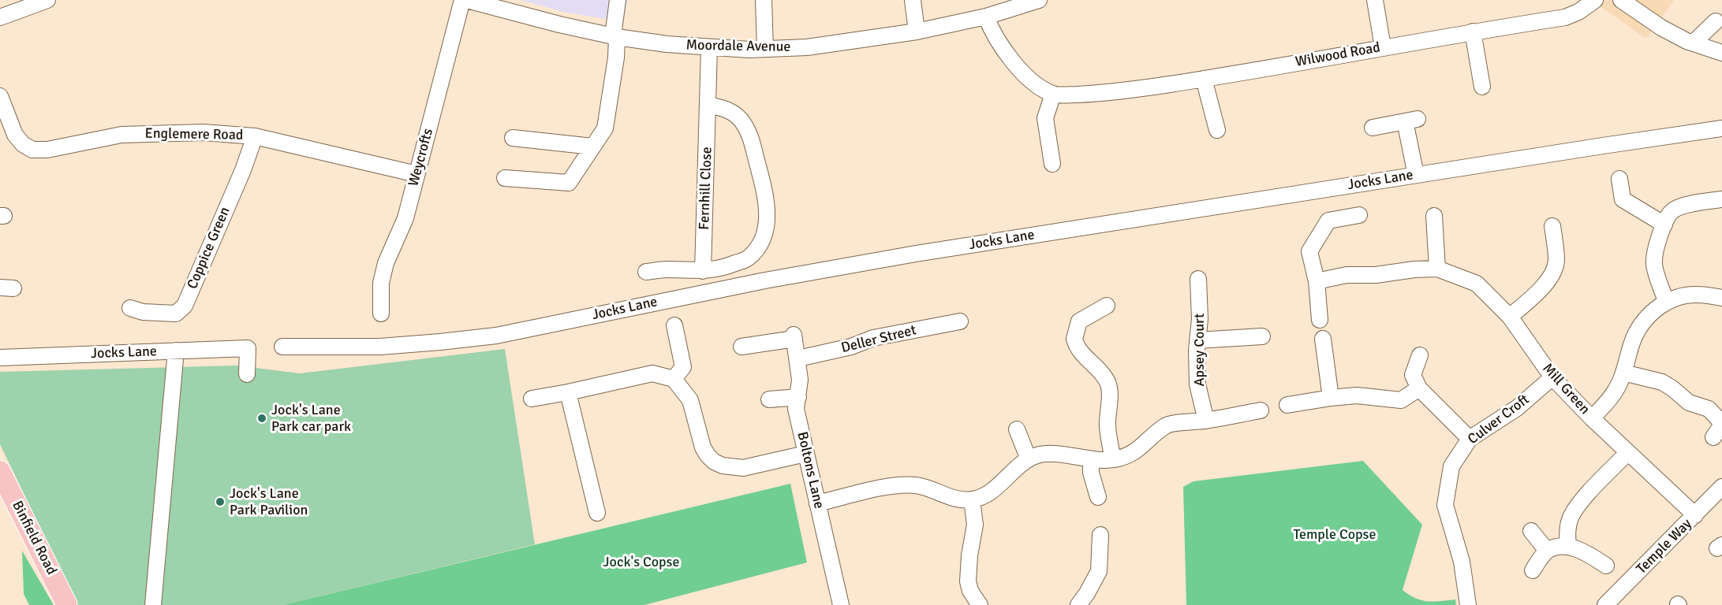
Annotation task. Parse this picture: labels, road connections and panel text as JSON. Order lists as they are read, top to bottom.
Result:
{
  "streets": {
    "main road": ["Binfield Road"],
    "street": [
      "Moordale Avenue",
      "Wilwood Road",
      "Englemere Road",
      "Weycrofts",
      "Jocks Lane",
      "Fernhill Close",
      "Coppice Green",
      "Deller Street",
      "Apsey Court",
      "Mill Green",
      "Culver Croft",
      "Boltons Lane",
      "Temple Way"
    ]
  },
  "crossings": [
    ["Moordale Avenue", "Fernhill Close"],
    ["Englemere Road", "Weycrofts"],
    ["Englemere Road", "Coppice Green"],
    ["Deller Street", "Boltons Lane"],
    ["Mill Green", "Culver Croft"],
    ["Mill Green", "Temple Way"]
  ],
  "parks": ["Temple Copse", "Jock's Copse"],
  "places": ["Jock's Lane Park car park", "Jock's Lane Park Pavilion"]
}
